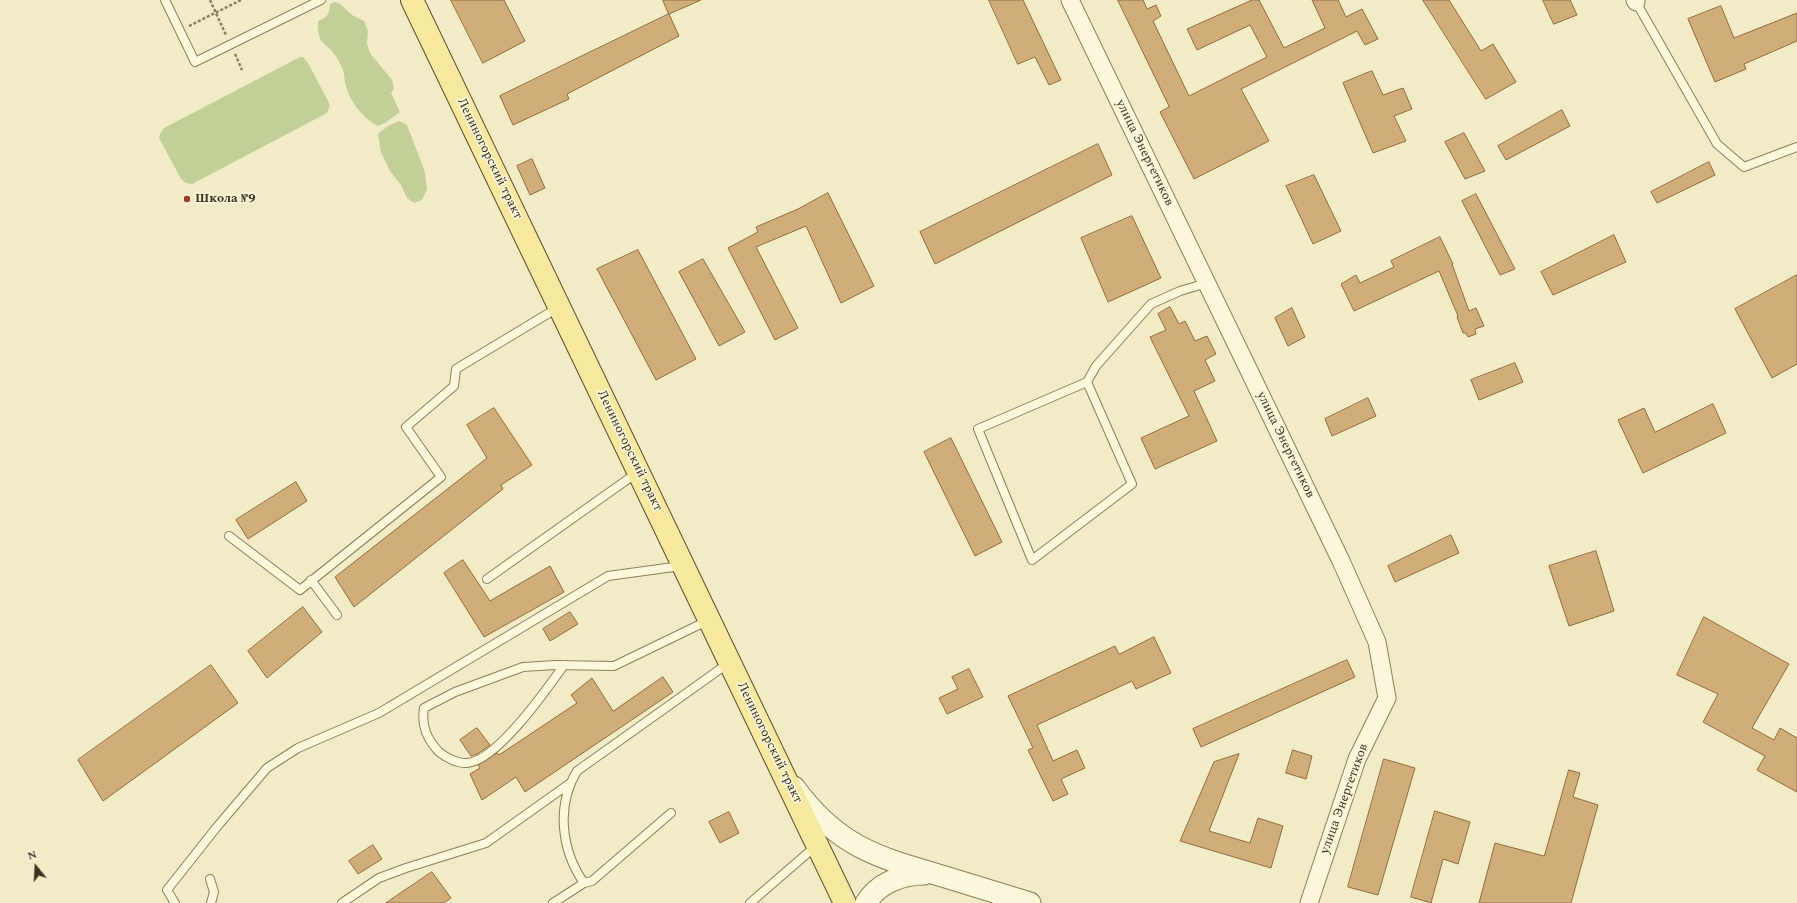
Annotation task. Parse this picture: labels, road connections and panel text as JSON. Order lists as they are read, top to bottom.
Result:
{
  "streets": {
    "main road": ["Лениногорский тракт"],
    "street": ["улица Энергетиков"]
  },
  "places": ["Школа №9"],
  "north": "top"
}
